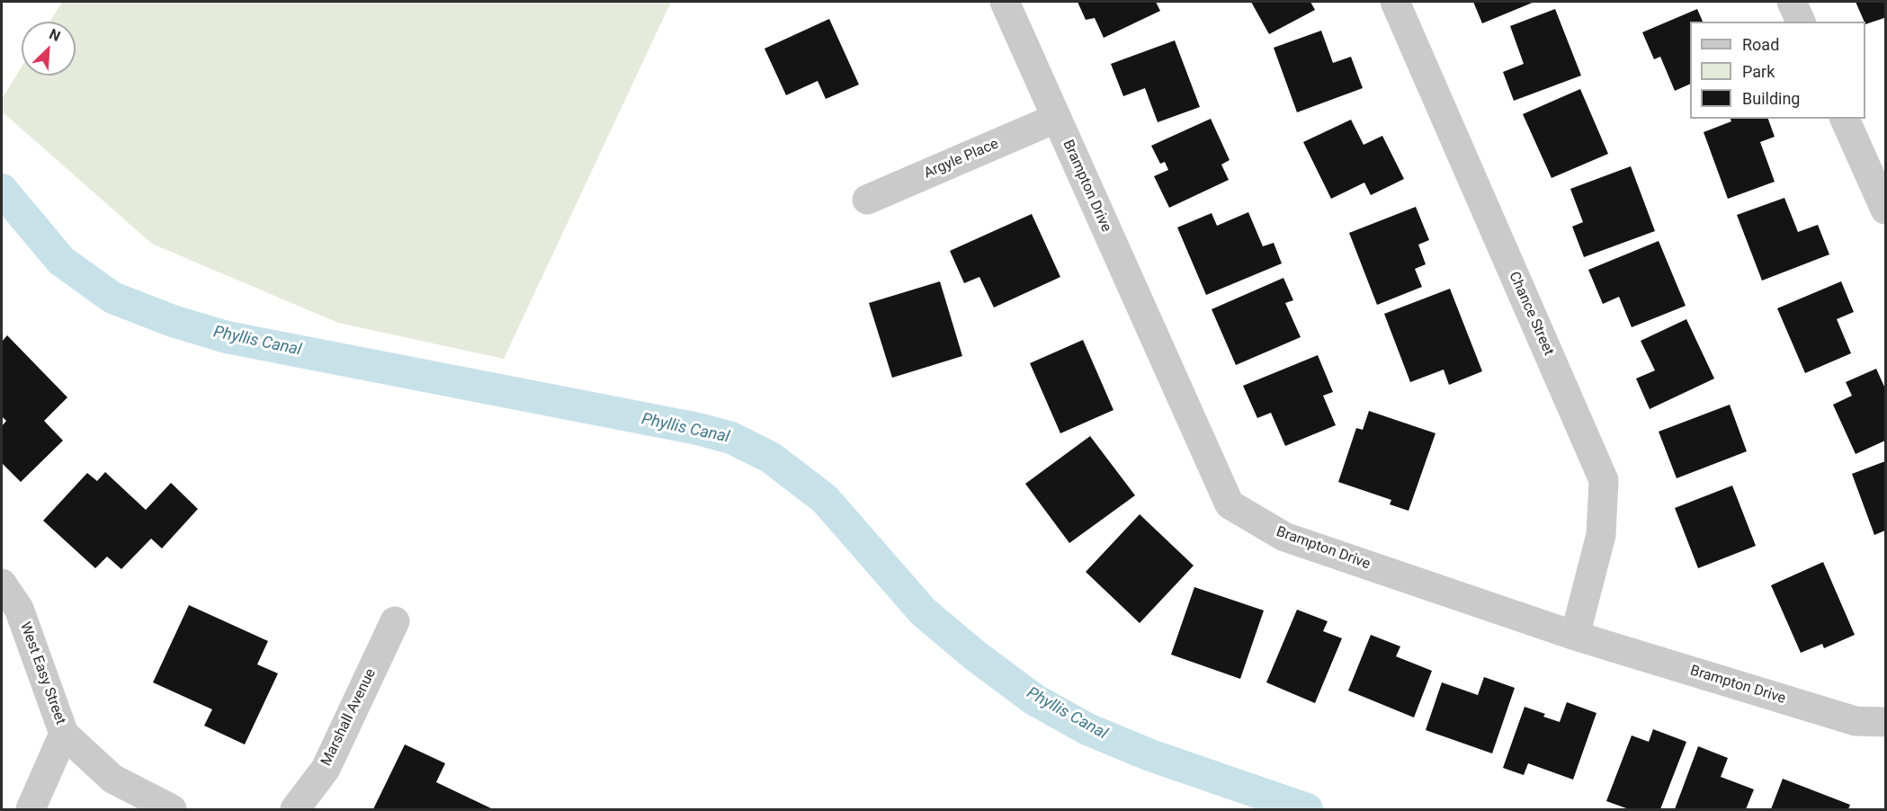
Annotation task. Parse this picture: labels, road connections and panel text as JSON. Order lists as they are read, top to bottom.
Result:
{
  "streets": {
    "street": [
      "Argyle Place",
      "Brampton Drive",
      "Chance Street",
      "West Easy Street",
      "Marshall Avenue"
    ]
  },
  "crossings": [
    ["Argyle Place", "Brampton Drive"],
    ["Brampton Drive", "Chance Street"]
  ],
  "water": ["Phyllis Canal"],
  "legend": ["Road", "Park", "Building"],
  "north": "top right"
}
